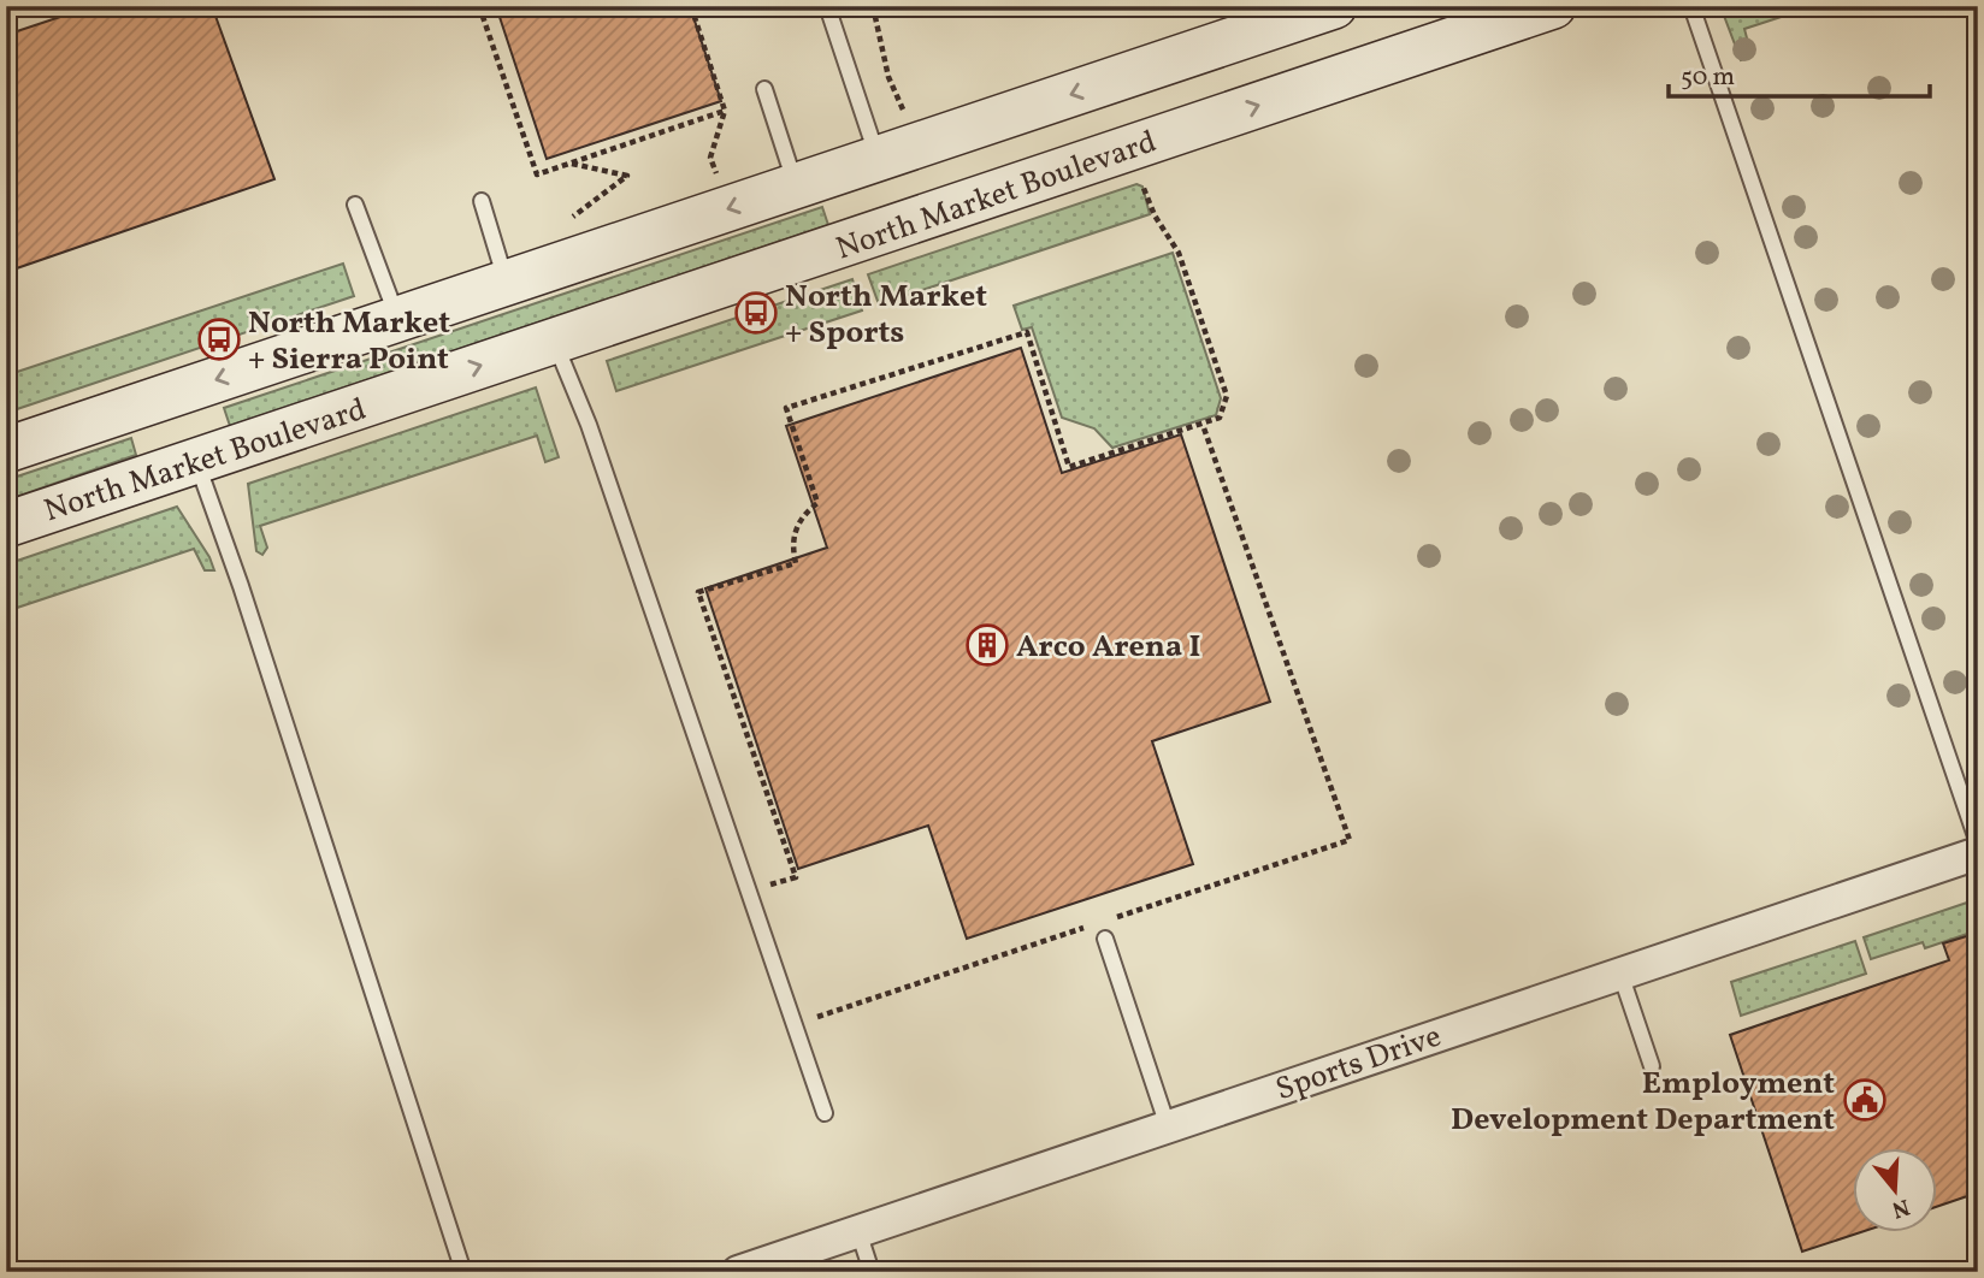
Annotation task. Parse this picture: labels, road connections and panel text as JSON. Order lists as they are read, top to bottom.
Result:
{
  "streets": {
    "main road": ["North Market Boulevard"],
    "street": ["Sports Drive"]
  },
  "places": {
    "bus stop": ["North Market + Sports", "North Market + Sierra Point"],
    "building": ["Arco Arena I"],
    "public building": ["Employment Development Department"]
  },
  "scale_bar": "50 m",
  "north": "bottom"
}
